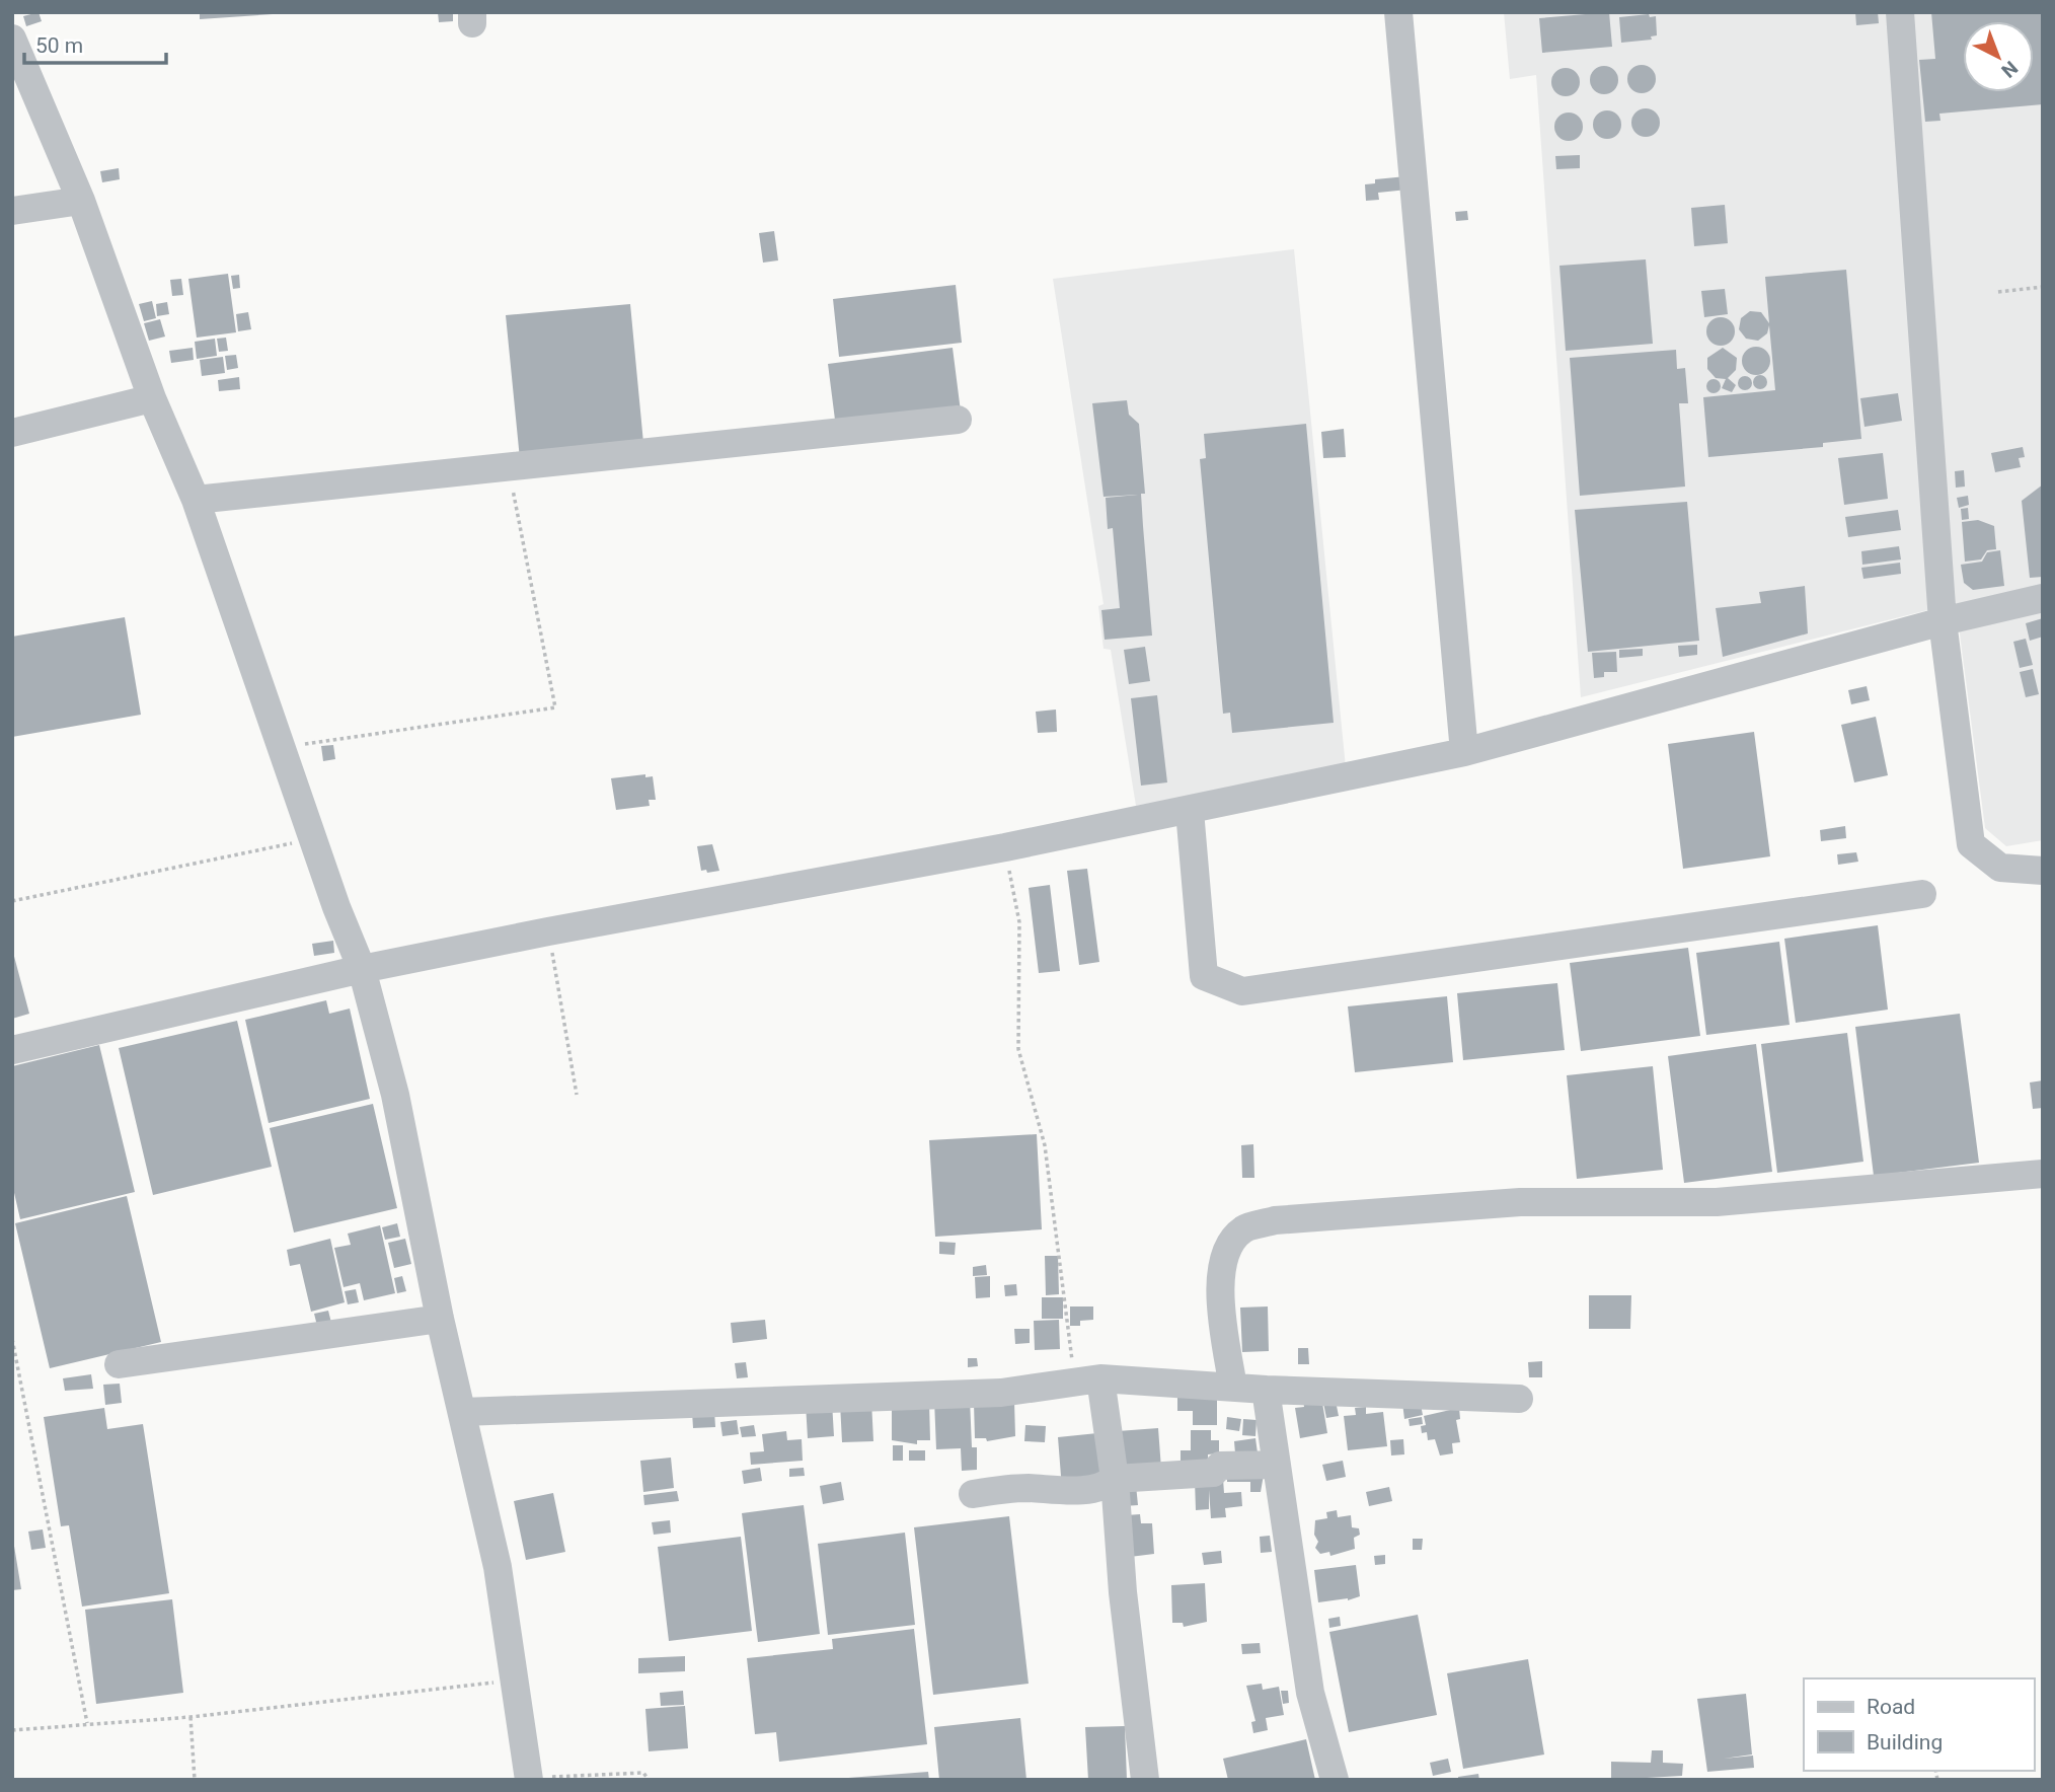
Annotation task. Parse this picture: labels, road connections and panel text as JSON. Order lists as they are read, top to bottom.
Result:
{
  "legend": ["Road", "Building"],
  "scale_bar": "50 m",
  "north": "bottom right"
}
